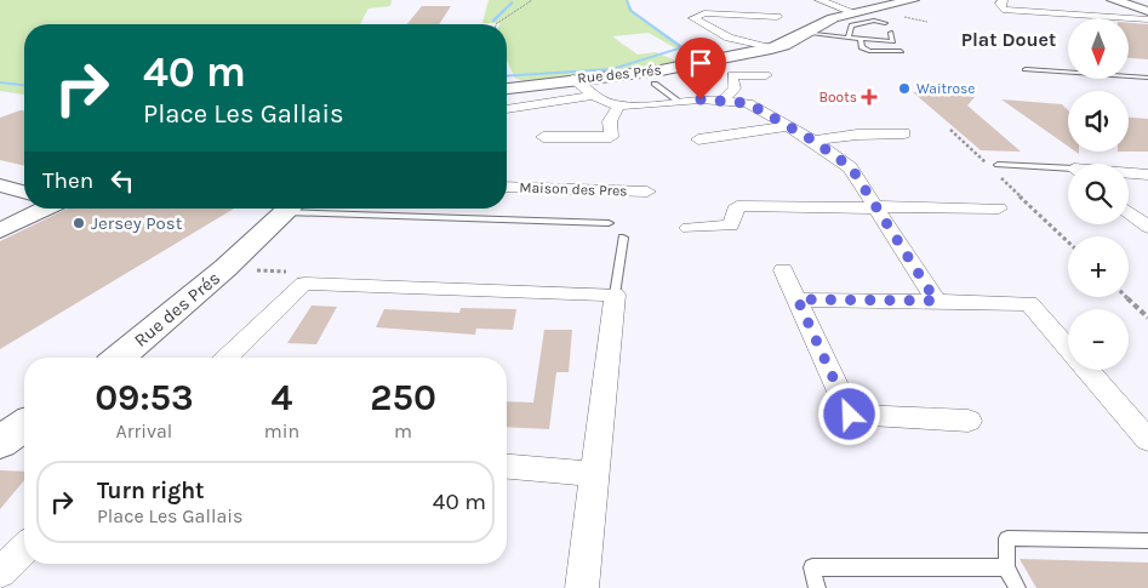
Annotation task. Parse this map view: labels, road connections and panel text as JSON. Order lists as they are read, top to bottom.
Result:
{
  "streets": {
    "main road": ["Rue des Prés"],
    "street": ["Maison des Pres"]
  },
  "districts": ["Plat Douet"],
  "places": {
    "other": ["Waitrose", "Jersey Post"],
    "health": ["Boots"]
  },
  "north": "bottom",
  "page": {
    "map_buttons": ["+", "−"],
    "turn": ["40 m", "Place Les Gallais"],
    "then": "Then",
    "eta": [
      "09:53",
      "Arrival",
      "4",
      "min",
      "250",
      "m"
    ],
    "list": [
      {
        "name": "Turn right",
        "note": "Place Les Gallais",
        "value": "40 m"
      }
    ]
  }
}
